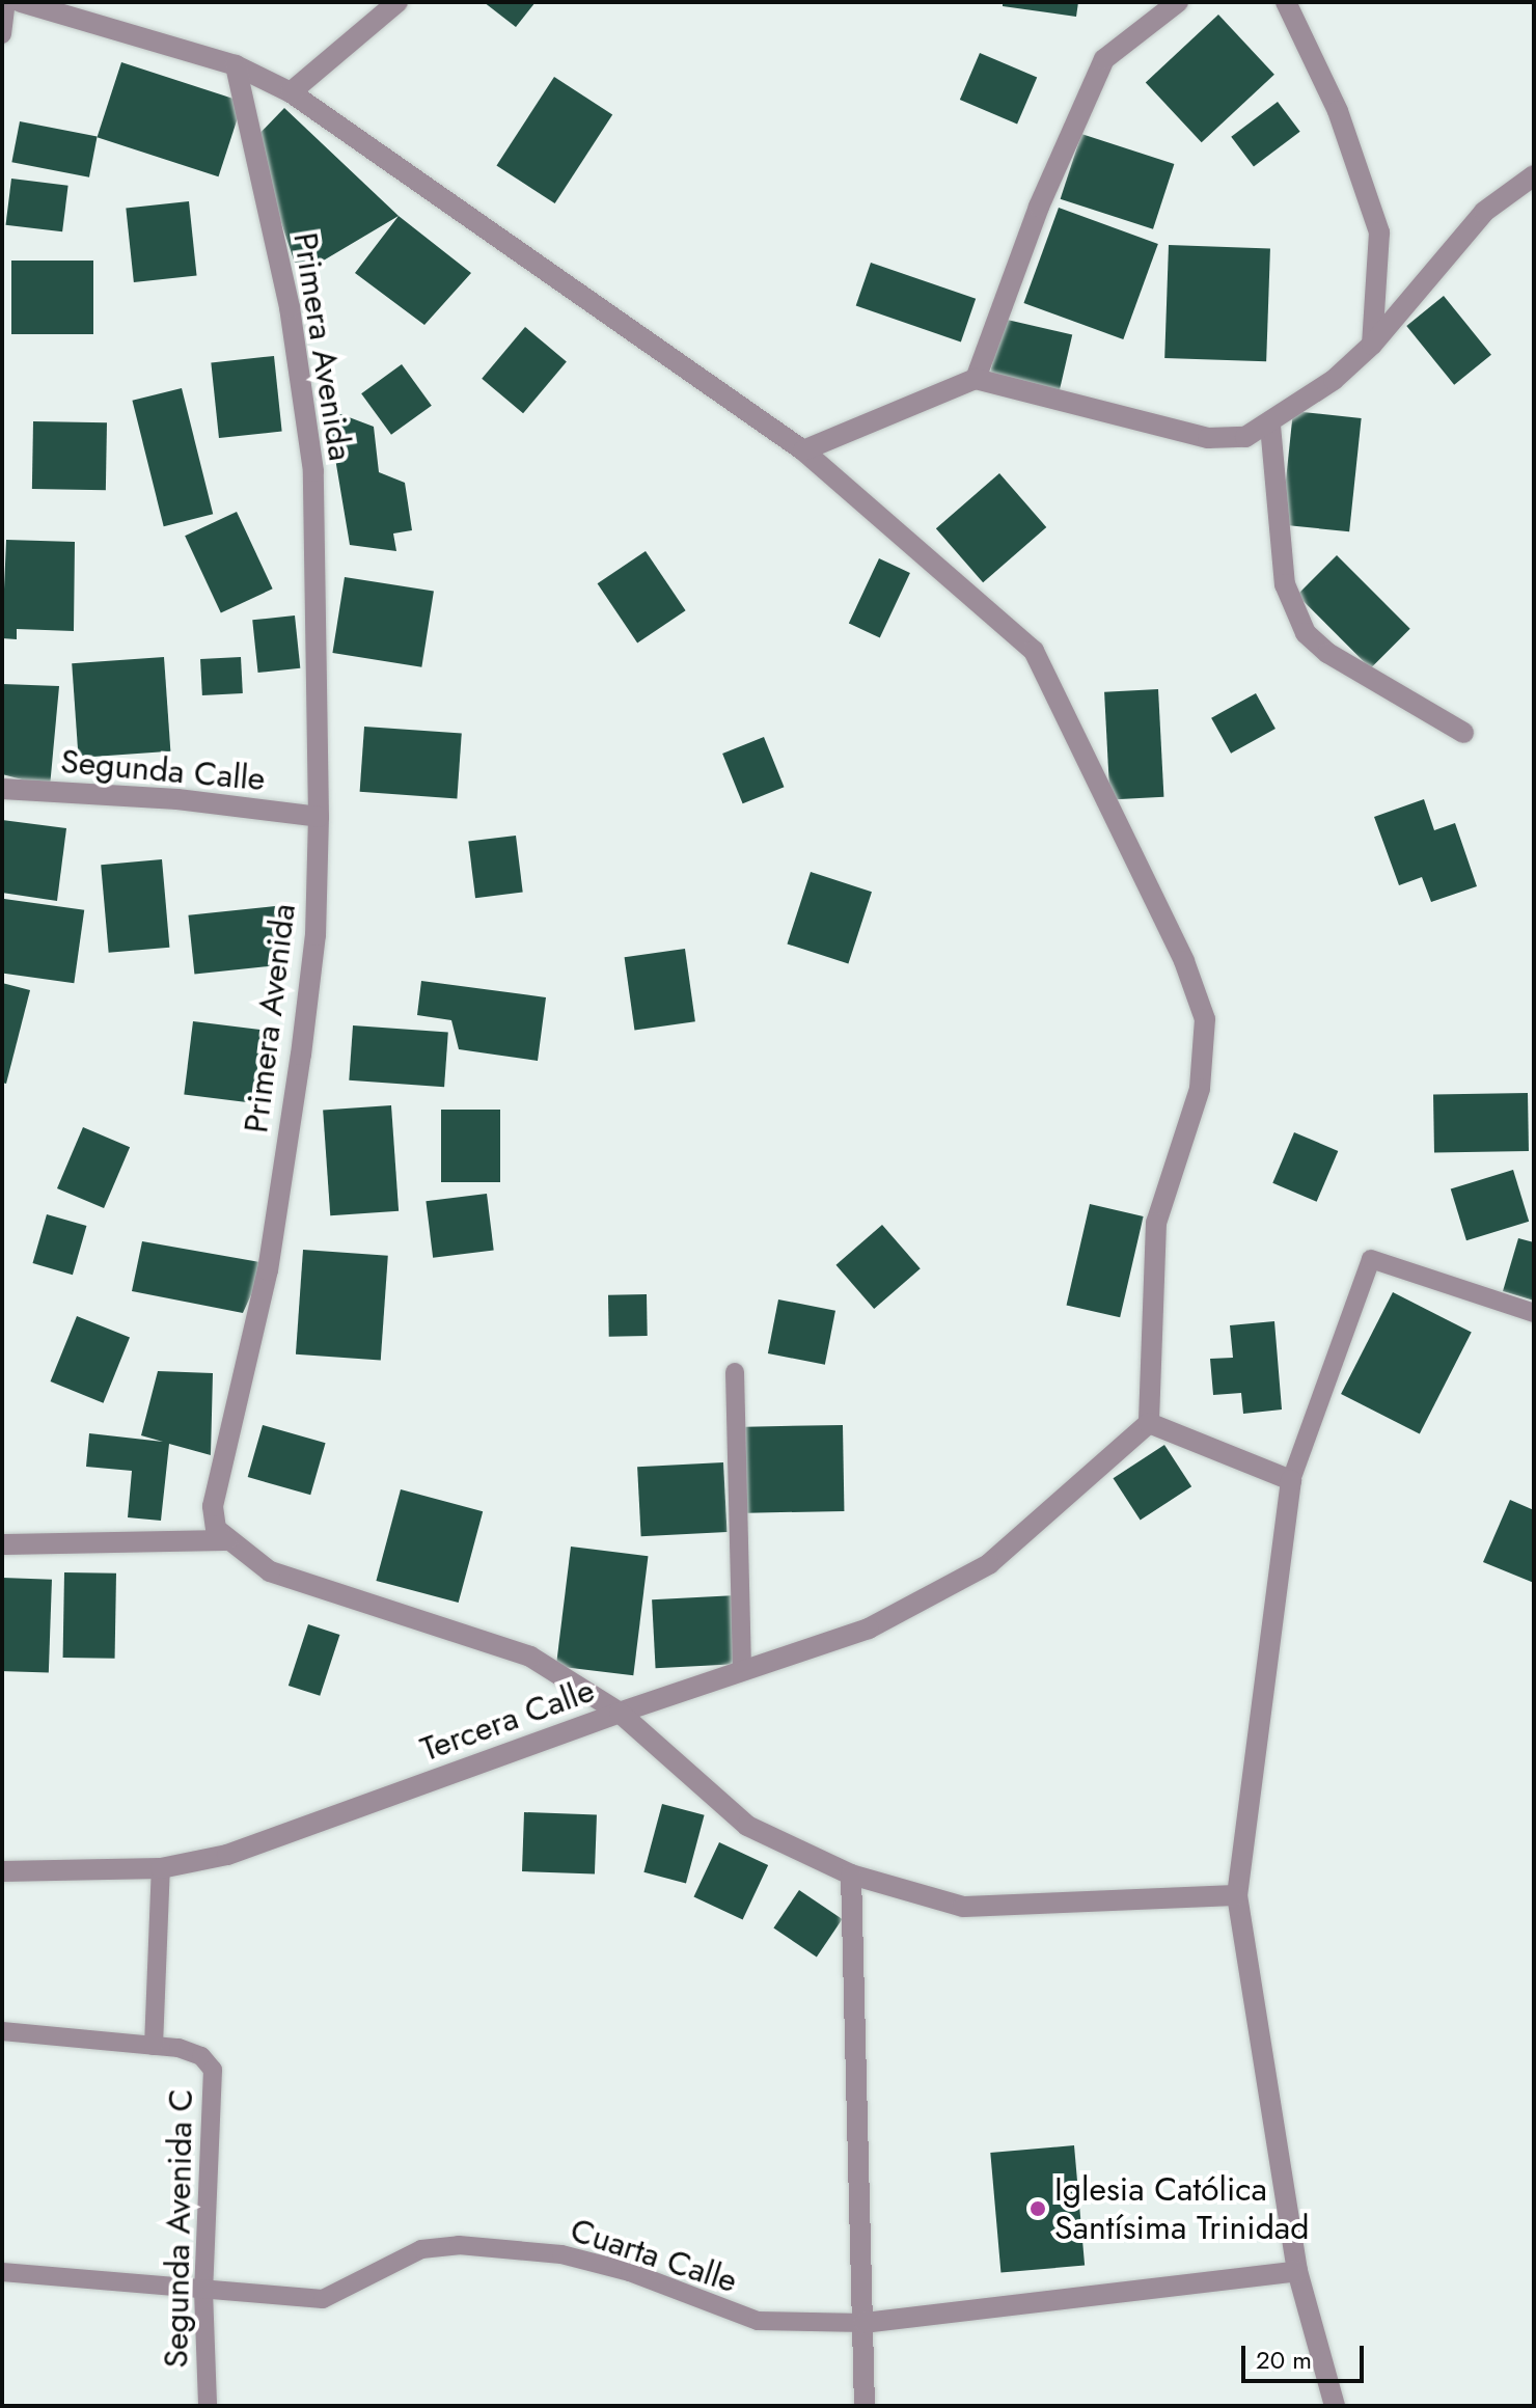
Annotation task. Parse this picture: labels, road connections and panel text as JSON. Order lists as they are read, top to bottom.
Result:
{
  "streets": {
    "street": [
      "Primera Avenida",
      "Segunda Calle",
      "Tercera Calle",
      "Cuarta Calle"
    ],
    "lane": ["Segunda Avenida C"]
  },
  "crossings": [
    ["Primera Avenida", "Segunda Calle"],
    ["Segunda Avenida C", "Cuarta Calle"]
  ],
  "places": ["Iglesia Católica Santísima Trinidad"],
  "scale_bar": "20 m"
}
